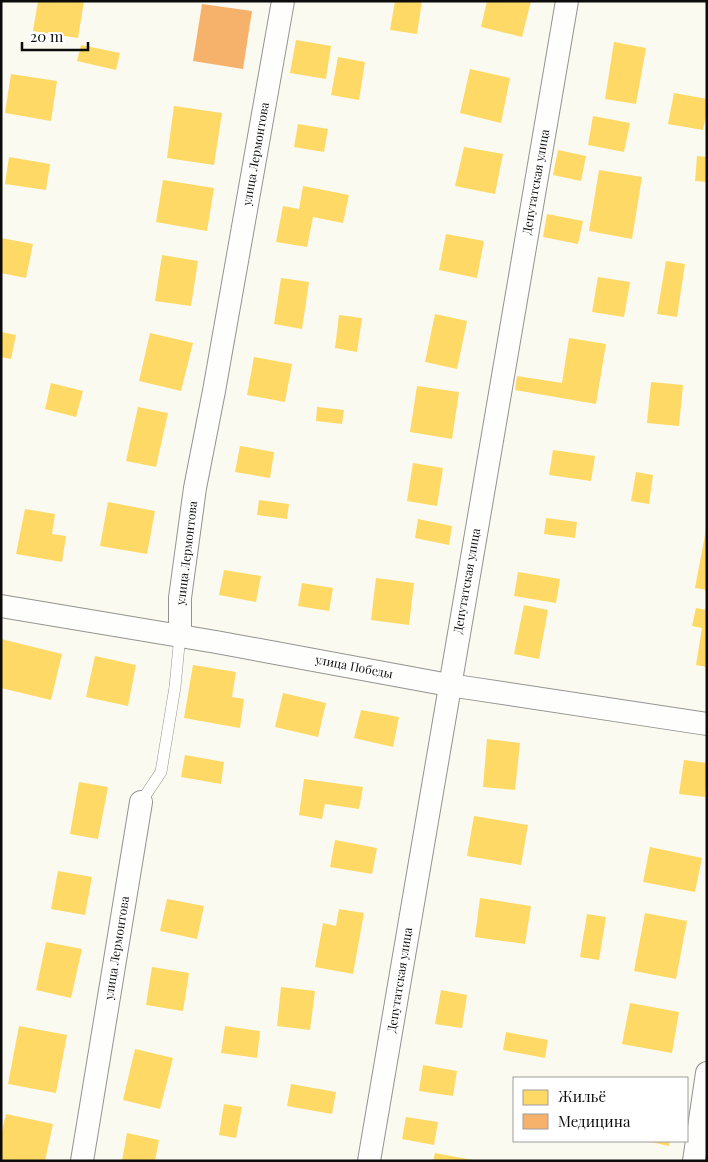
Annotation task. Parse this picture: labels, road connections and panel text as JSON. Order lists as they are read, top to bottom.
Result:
{
  "streets": {
    "street": ["улица Лермонтова", "Депутатская улица", "улица Победы"]
  },
  "crossings": [
    ["улица Лермонтова", "улица Победы"],
    ["Депутатская улица", "улица Победы"]
  ],
  "legend": ["Жильё", "Медицина"],
  "scale_bar": "20 m"
}
